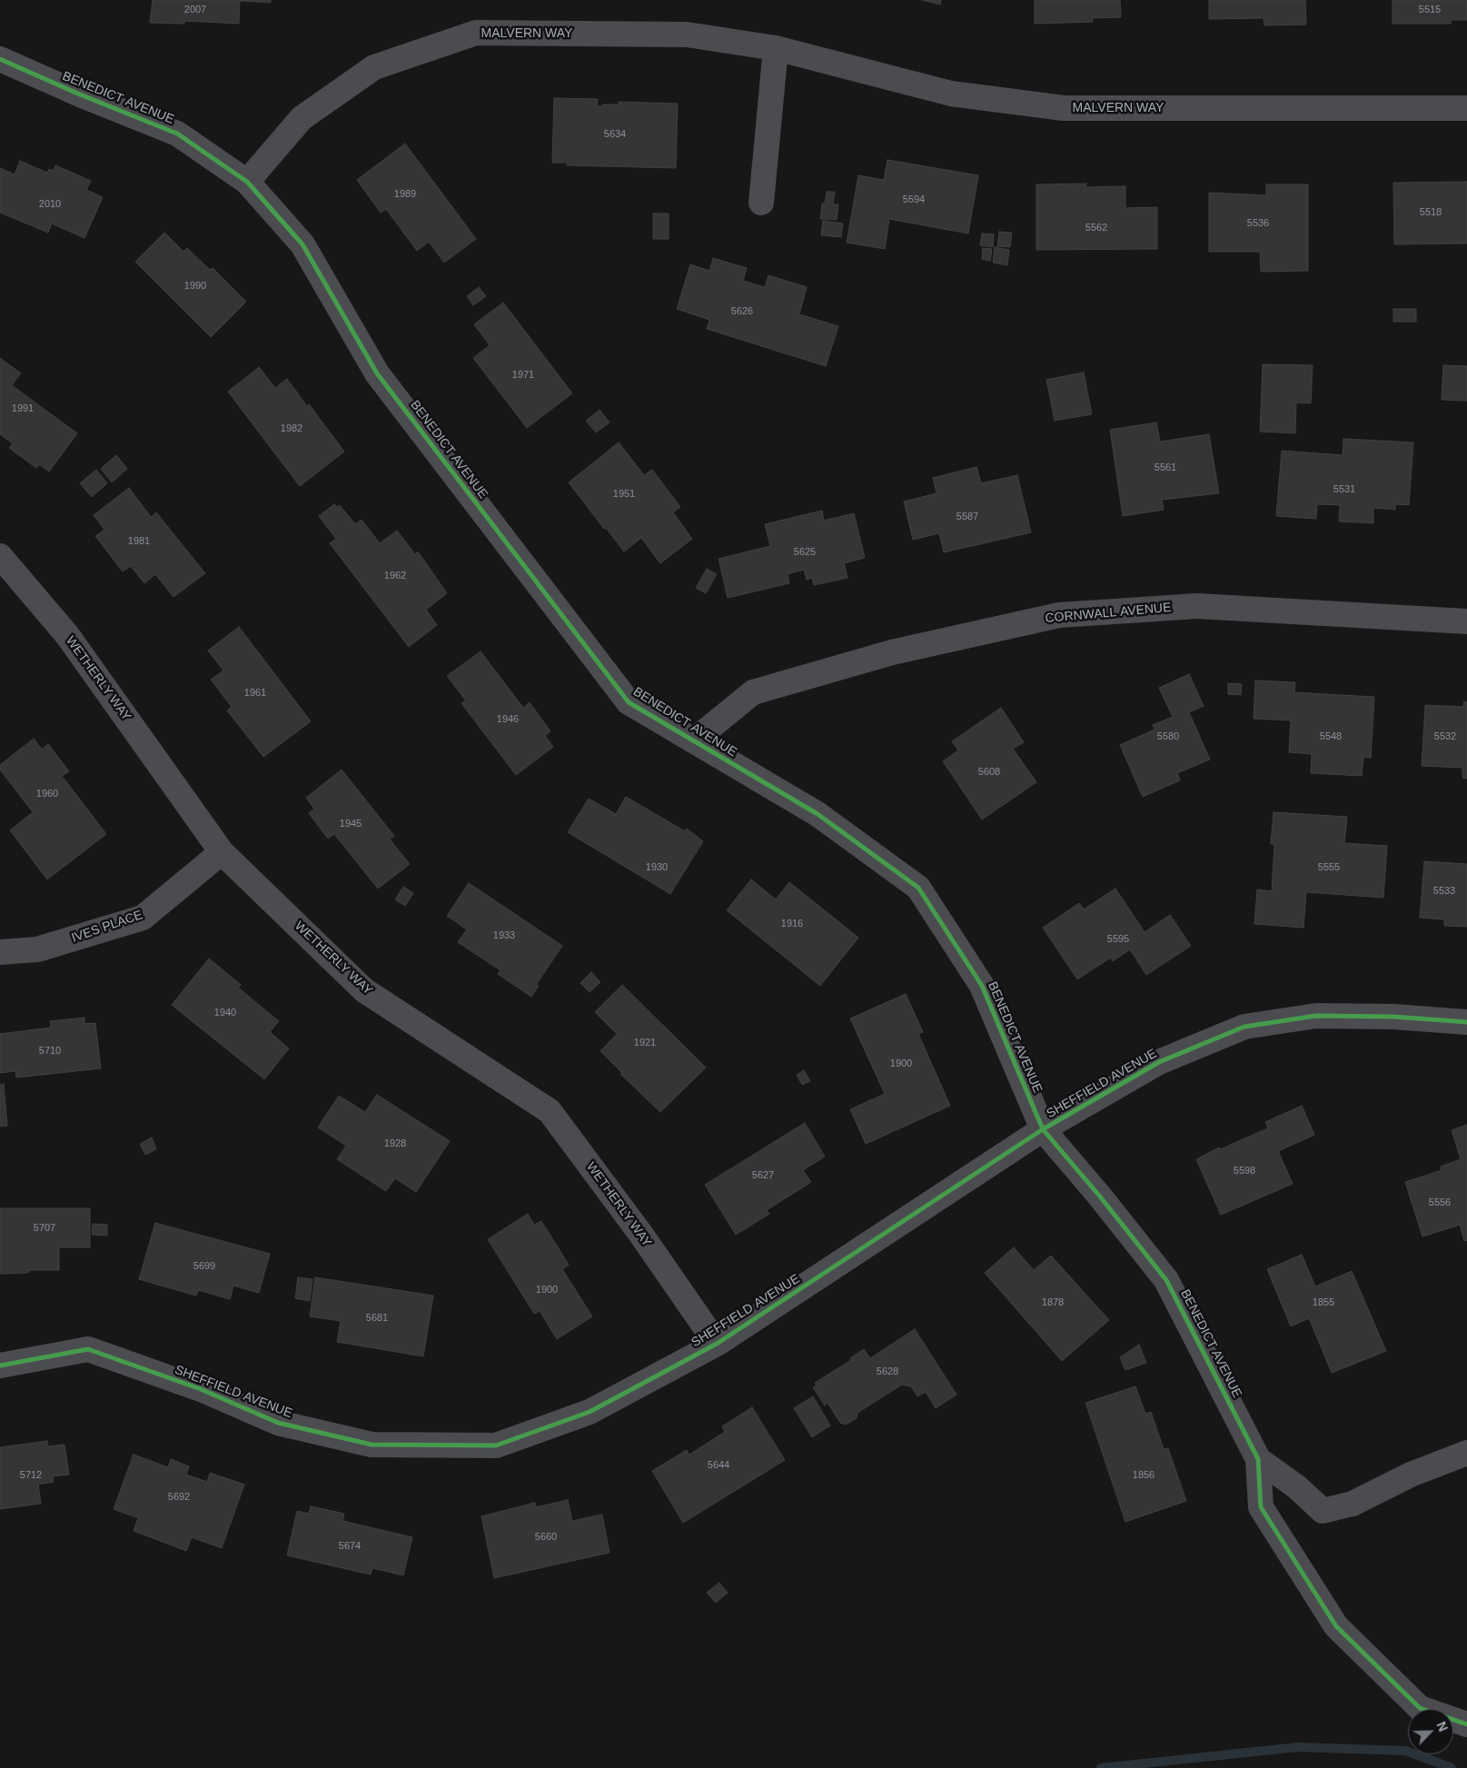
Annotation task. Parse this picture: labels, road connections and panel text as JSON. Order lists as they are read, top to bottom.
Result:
{
  "streets": {
    "street": [
      "MALVERN WAY",
      "BENEDICT AVENUE",
      "CORNWALL AVENUE",
      "WETHERLY WAY",
      "IVES PLACE",
      "SHEFFIELD AVENUE"
    ]
  },
  "crossings": [
    ["MALVERN WAY", "BENEDICT AVENUE"],
    ["BENEDICT AVENUE", "CORNWALL AVENUE"],
    ["BENEDICT AVENUE", "SHEFFIELD AVENUE"],
    ["WETHERLY WAY", "IVES PLACE"],
    ["WETHERLY WAY", "SHEFFIELD AVENUE"]
  ],
  "house_numbers": [
    "2007",
    "5515",
    "5634",
    "1989",
    "5594",
    "2010",
    "5518",
    "5536",
    "5562",
    "1990",
    "5626",
    "1971",
    "1991",
    "1982",
    "5561",
    "5531",
    "1951",
    "5587",
    "1981",
    "5625",
    "1962",
    "1961",
    "1946",
    "5580",
    "5548",
    "5532",
    "5608",
    "1960",
    "1945",
    "1930",
    "5555",
    "5533",
    "1916",
    "1933",
    "5595",
    "1940",
    "1921",
    "5710",
    "1900",
    "1928",
    "5598",
    "5627",
    "5556",
    "5707",
    "5699",
    "1900",
    "1878",
    "1855",
    "5681",
    "5628",
    "5644",
    "5712",
    "1856",
    "5692",
    "5660",
    "5674"
  ],
  "north": "top right"
}
